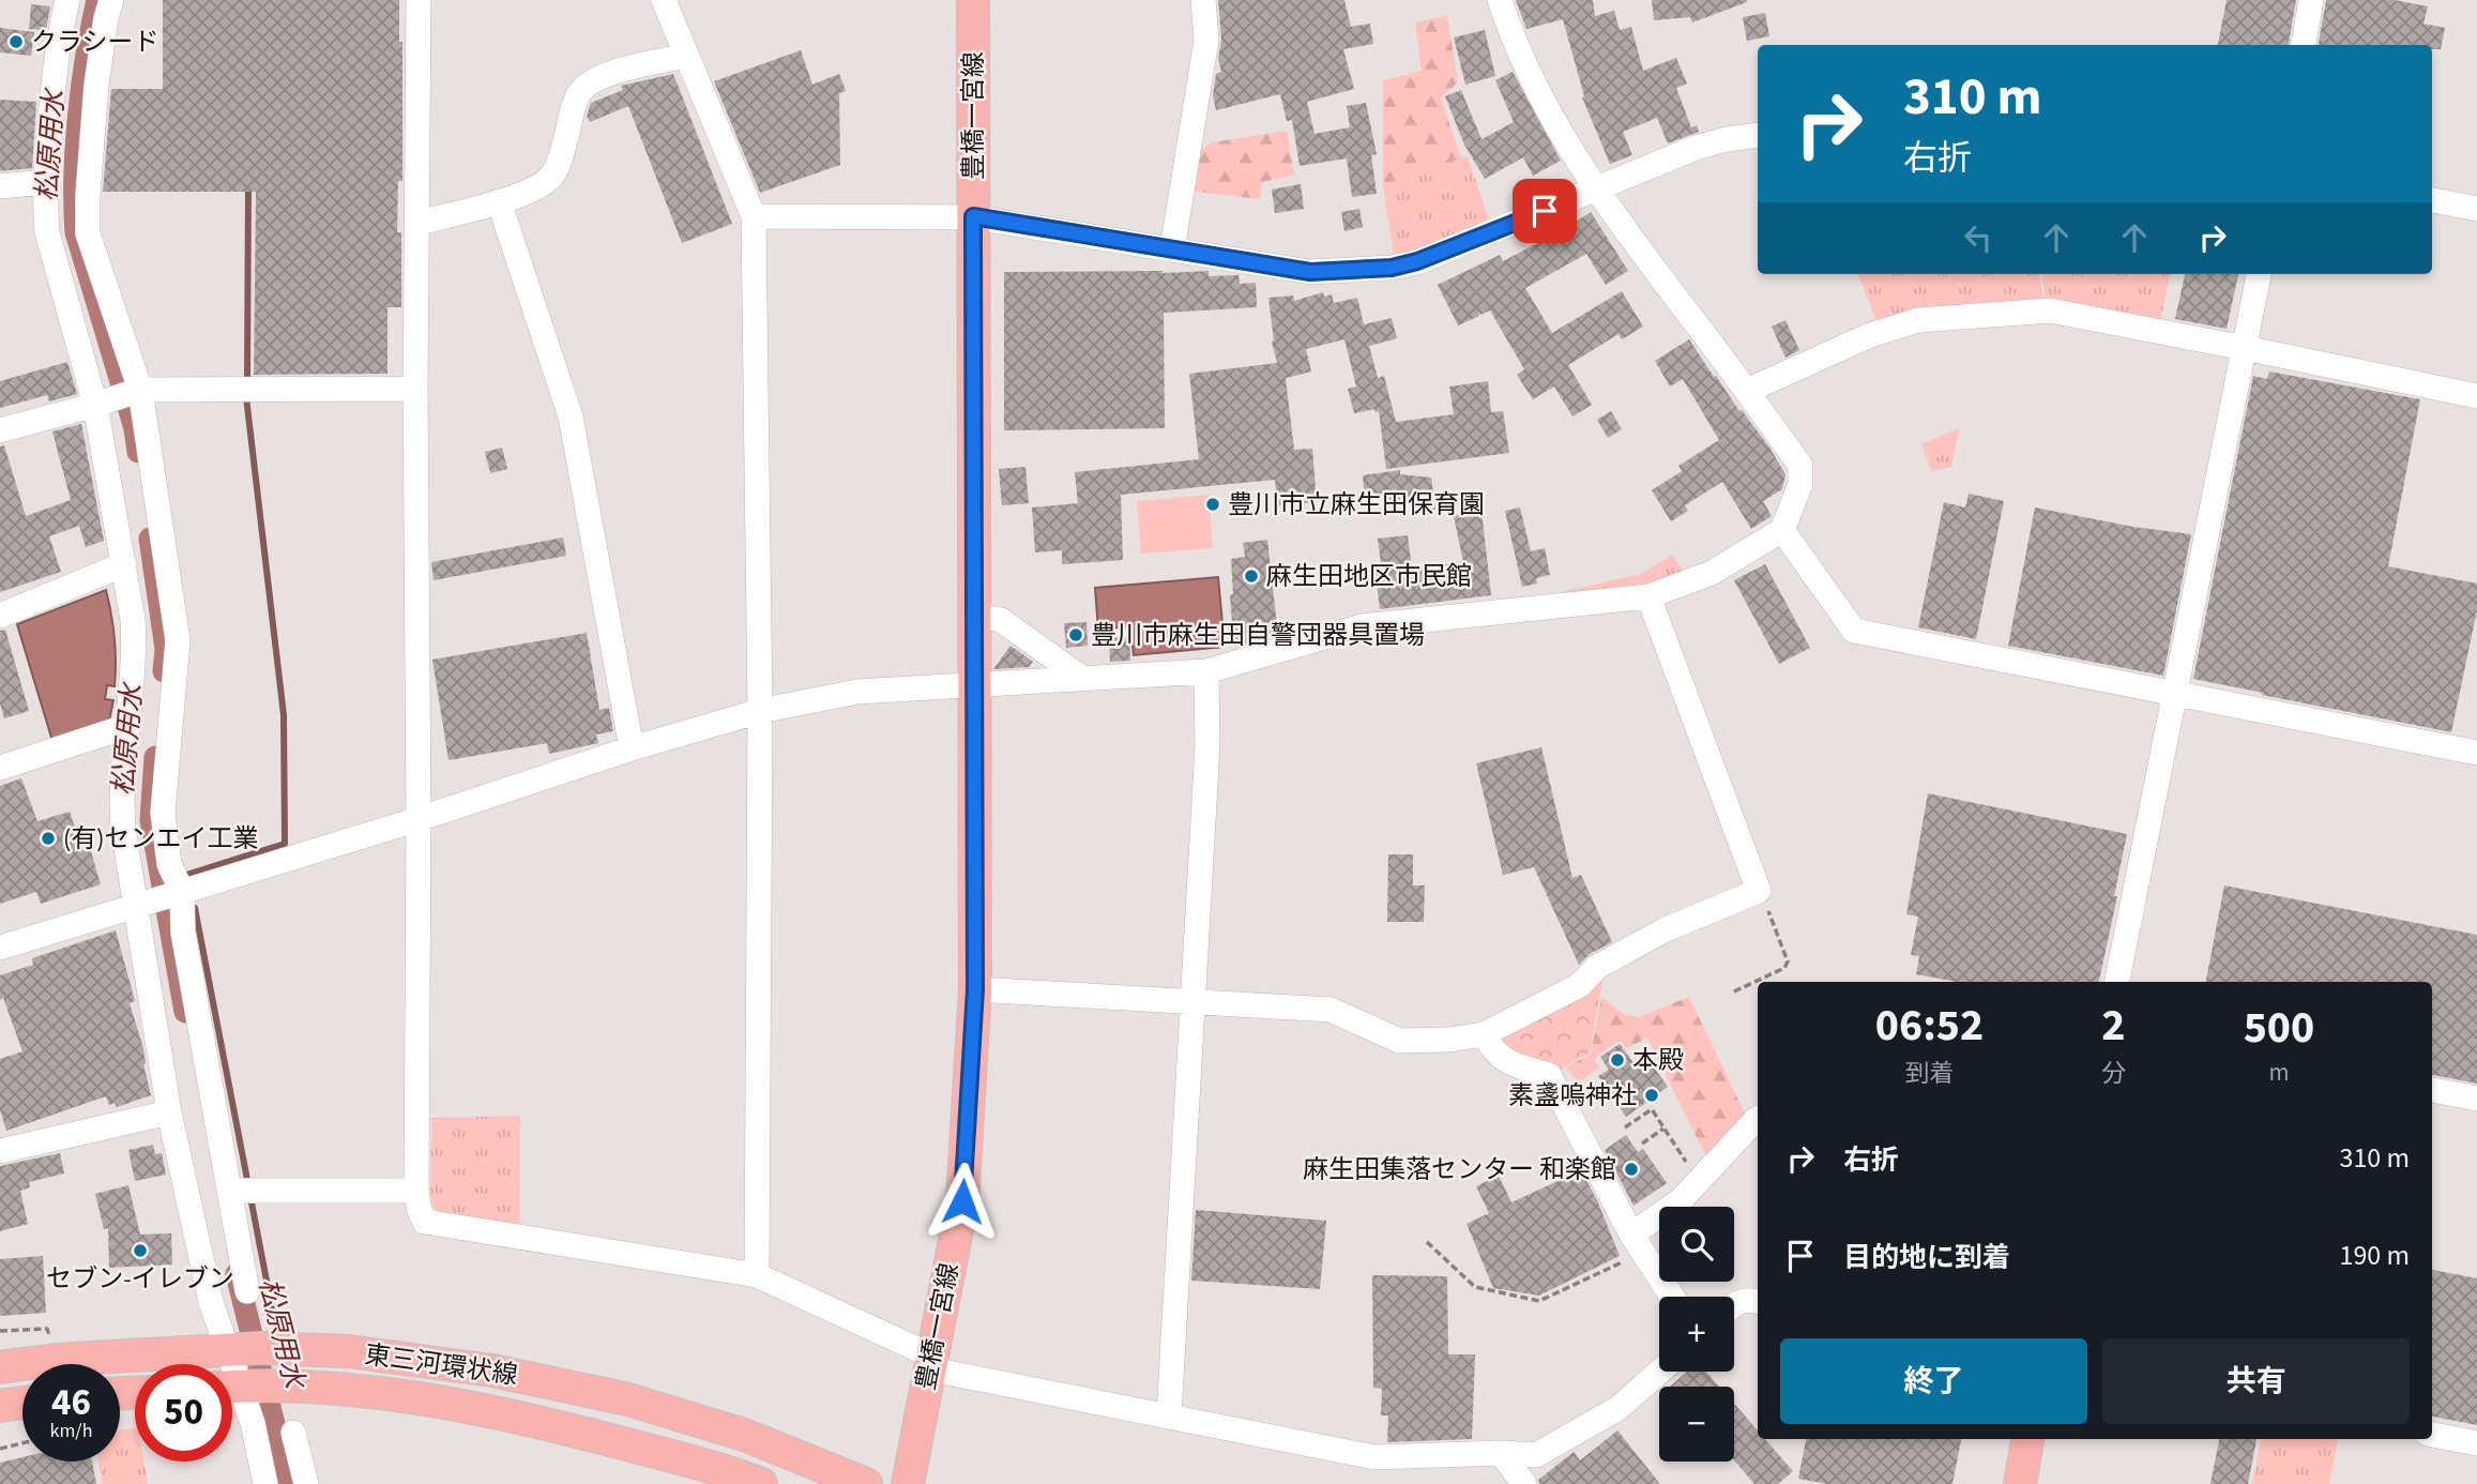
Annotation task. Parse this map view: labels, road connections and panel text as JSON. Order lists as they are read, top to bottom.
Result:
{
  "streets": {
    "main road": ["豊橋一宮線", "東三河環状線"]
  },
  "water": ["松原用水"],
  "places": [
    "クラシード",
    "豊川市立麻生田保育園",
    "麻生田地区市民館",
    "豊川市麻生田自警団器具置場",
    "(有)センエイ工業",
    "本殿",
    "素盞嗚神社",
    "麻生田集落センター 和楽館",
    "セブン-イレブン"
  ],
  "page": {
    "turn": ["310 m", "右折"],
    "eta": [
      "06:52",
      "到着",
      "2",
      "分",
      "500",
      "m"
    ],
    "list": [
      {
        "name": "右折",
        "value": "310 m"
      },
      {
        "name": "目的地に到着",
        "value": "190 m"
      }
    ],
    "map_buttons": ["+", "−"],
    "buttons": ["終了", "共有"],
    "speed": "46 km/h",
    "limit": "50"
  }
}
